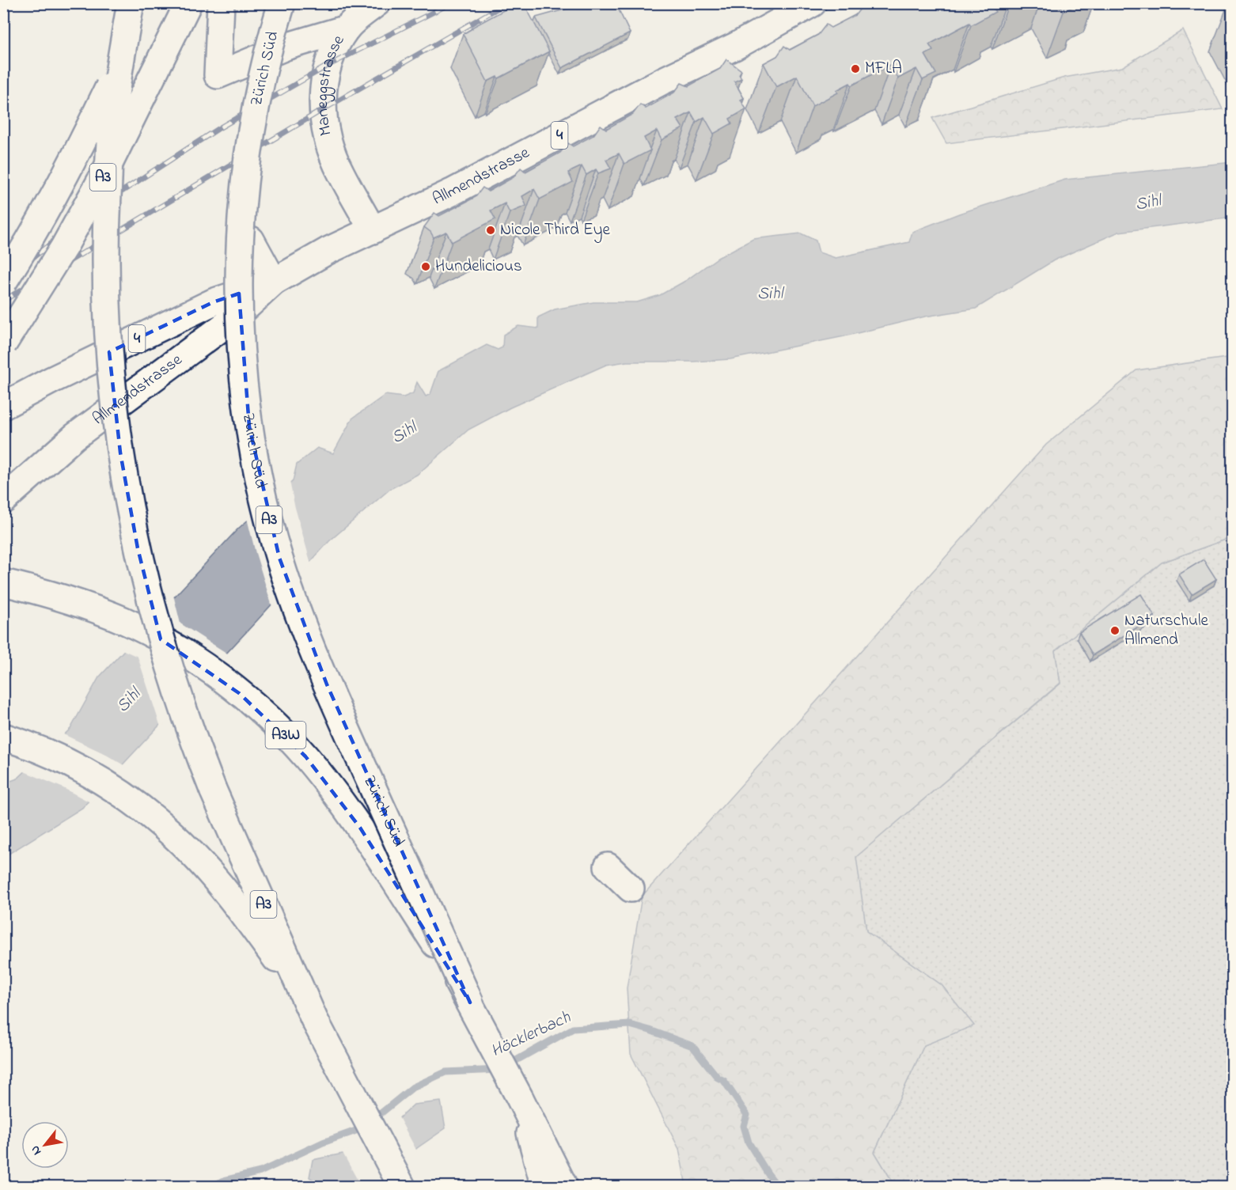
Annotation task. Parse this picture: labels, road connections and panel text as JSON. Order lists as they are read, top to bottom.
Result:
{
  "streets": {
    "main road": [
      "Zürich Süd",
      "Maneggstrasse",
      "4",
      "Allmendstrasse",
      "A3",
      "A3W"
    ]
  },
  "crossings": [
    ["Zürich Süd", "A3"],
    ["Zürich Süd", "A3W"],
    ["Maneggstrasse", "Allmendstrasse"],
    ["A3", "A3W"]
  ],
  "water": ["Sihl", "Höcklerbach"],
  "places": [
    "MFLA",
    "Nicole Third Eye",
    "Hundelicious",
    "Naturschule Allmend"
  ],
  "north": "bottom left"
}
